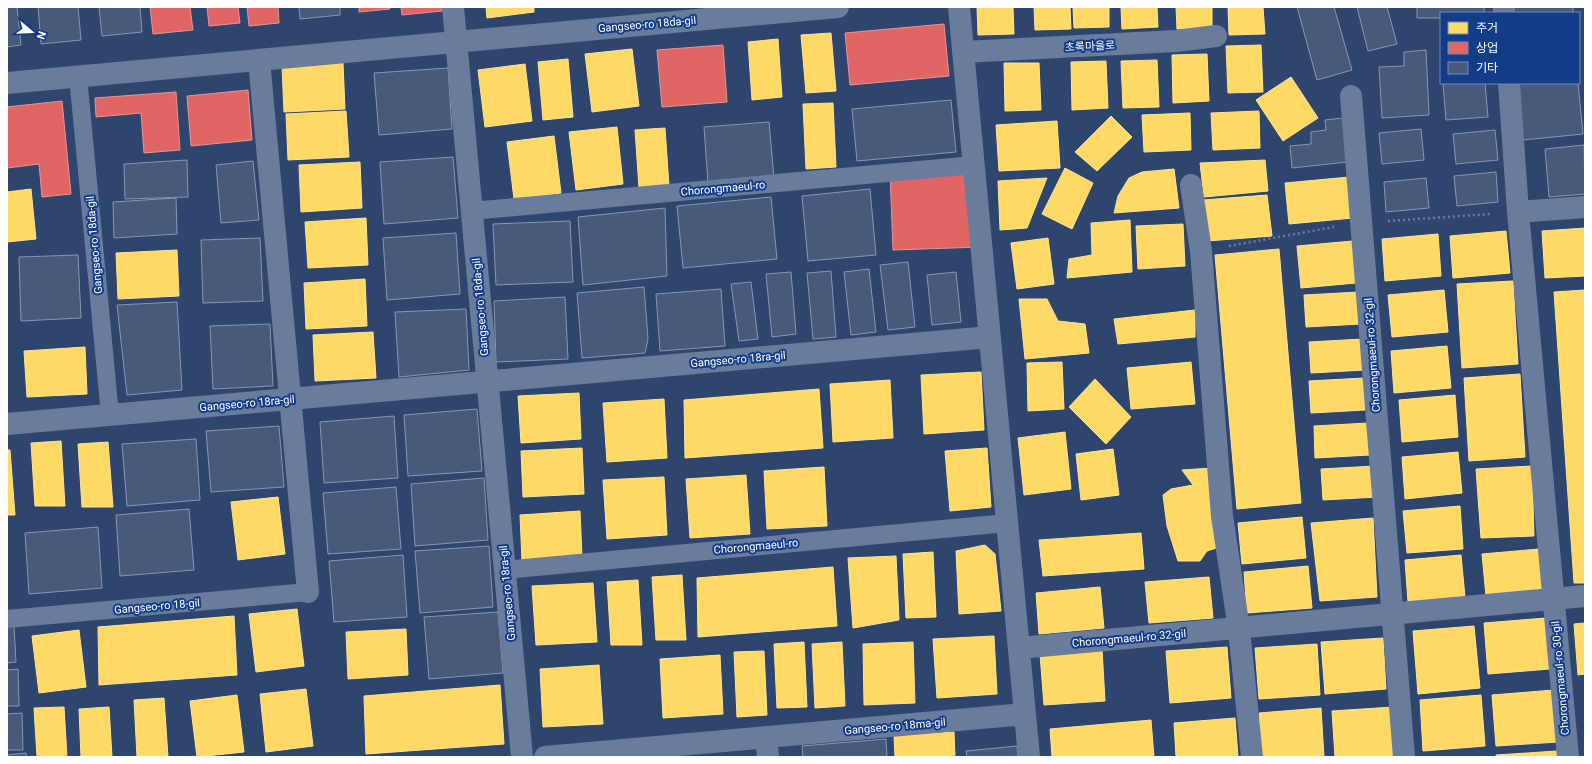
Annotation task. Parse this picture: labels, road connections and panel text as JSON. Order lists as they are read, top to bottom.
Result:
{
  "streets": {
    "street": [
      "Gangseo-ro 18da-gil",
      "초록마을로",
      "Chorongmaeul-ro 32-gil",
      "Gangseo-ro 18ra-gil",
      "Chorongmaeul-ro 30-gil",
      "Gangseo-ro 18ma-gil"
    ],
    "lane": ["Chorongmaeul-ro", "Gangseo-ro 18-gil"]
  },
  "crossings": [
    ["Gangseo-ro 18da-gil", "Chorongmaeul-ro"],
    ["Gangseo-ro 18da-gil", "Gangseo-ro 18ra-gil"],
    ["Chorongmaeul-ro", "Gangseo-ro 18ra-gil"],
    ["Chorongmaeul-ro 32-gil", "Chorongmaeul-ro 30-gil"]
  ],
  "legend": ["주거", "상업", "기타"],
  "north": "right"
}
